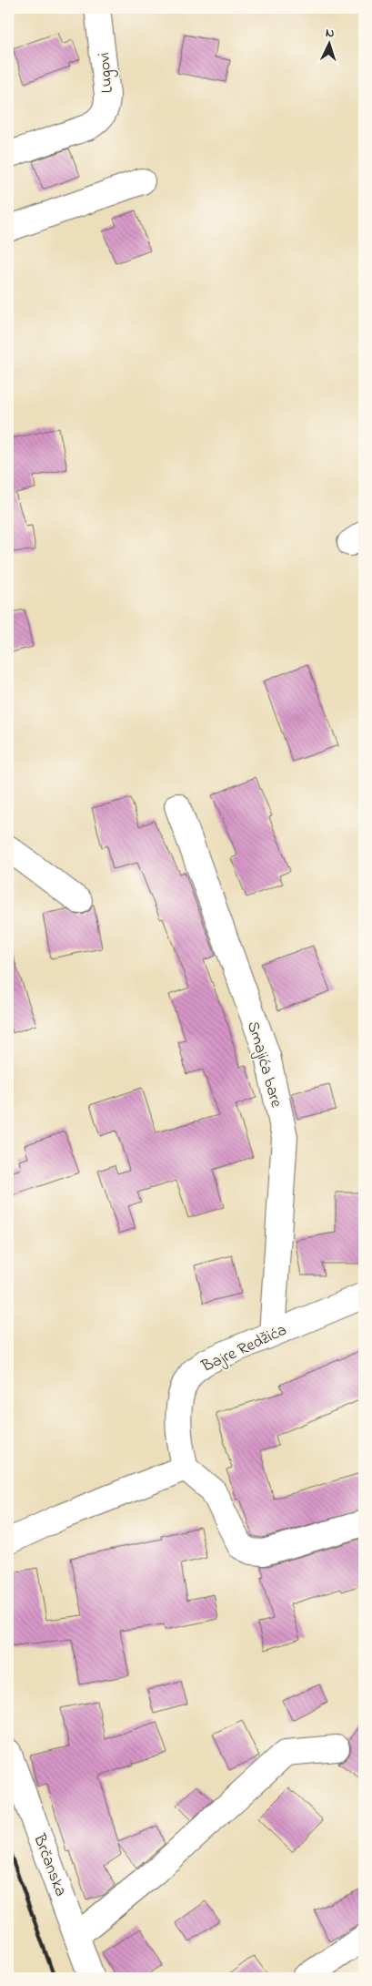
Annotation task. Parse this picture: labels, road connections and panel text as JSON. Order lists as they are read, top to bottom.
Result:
{
  "streets": {
    "street": [
      "Lugovi",
      "Smajića bare",
      "Bajre Redžića",
      "Brčanska"
    ]
  },
  "crossings": [
    ["Smajića bare", "Bajre Redžića"]
  ],
  "north": "top"
}
